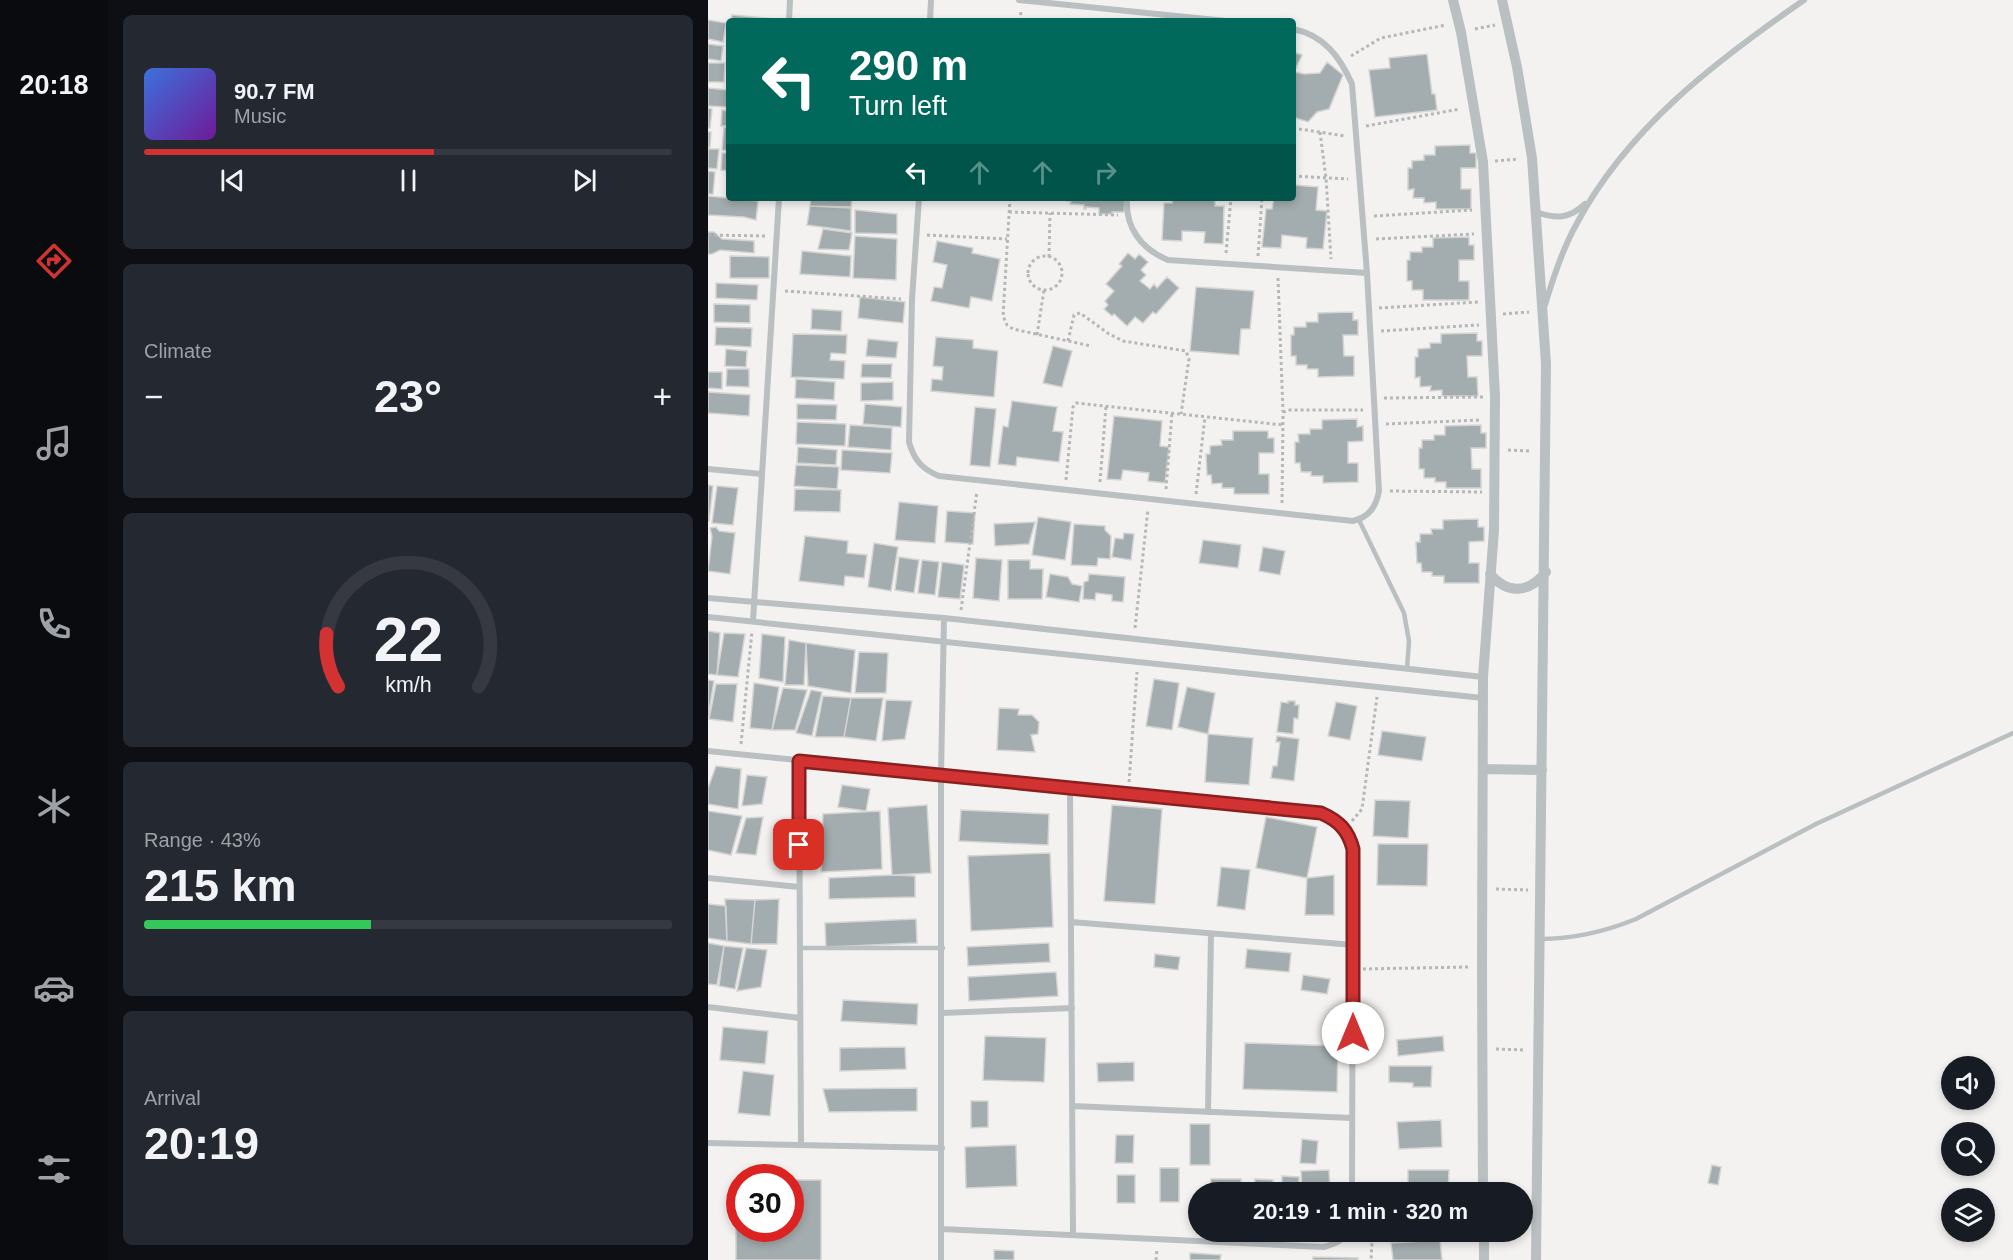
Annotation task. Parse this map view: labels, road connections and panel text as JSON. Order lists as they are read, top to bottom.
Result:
{
  "page": {
    "tabs": "20:18",
    "turn": ["290 m", "Turn left"],
    "song": ["90.7 FM", "Music"],
    "tile": [
      "Climate",
      ["Range · 43%", "215 km"],
      ["Arrival", "20:19"]
    ],
    "heat": ["−", "23°", "+"],
    "limit": "30",
    "trip": "20:19 · 1 min · 320 m",
    "gauge": ["22", "km/h"]
  }
}
